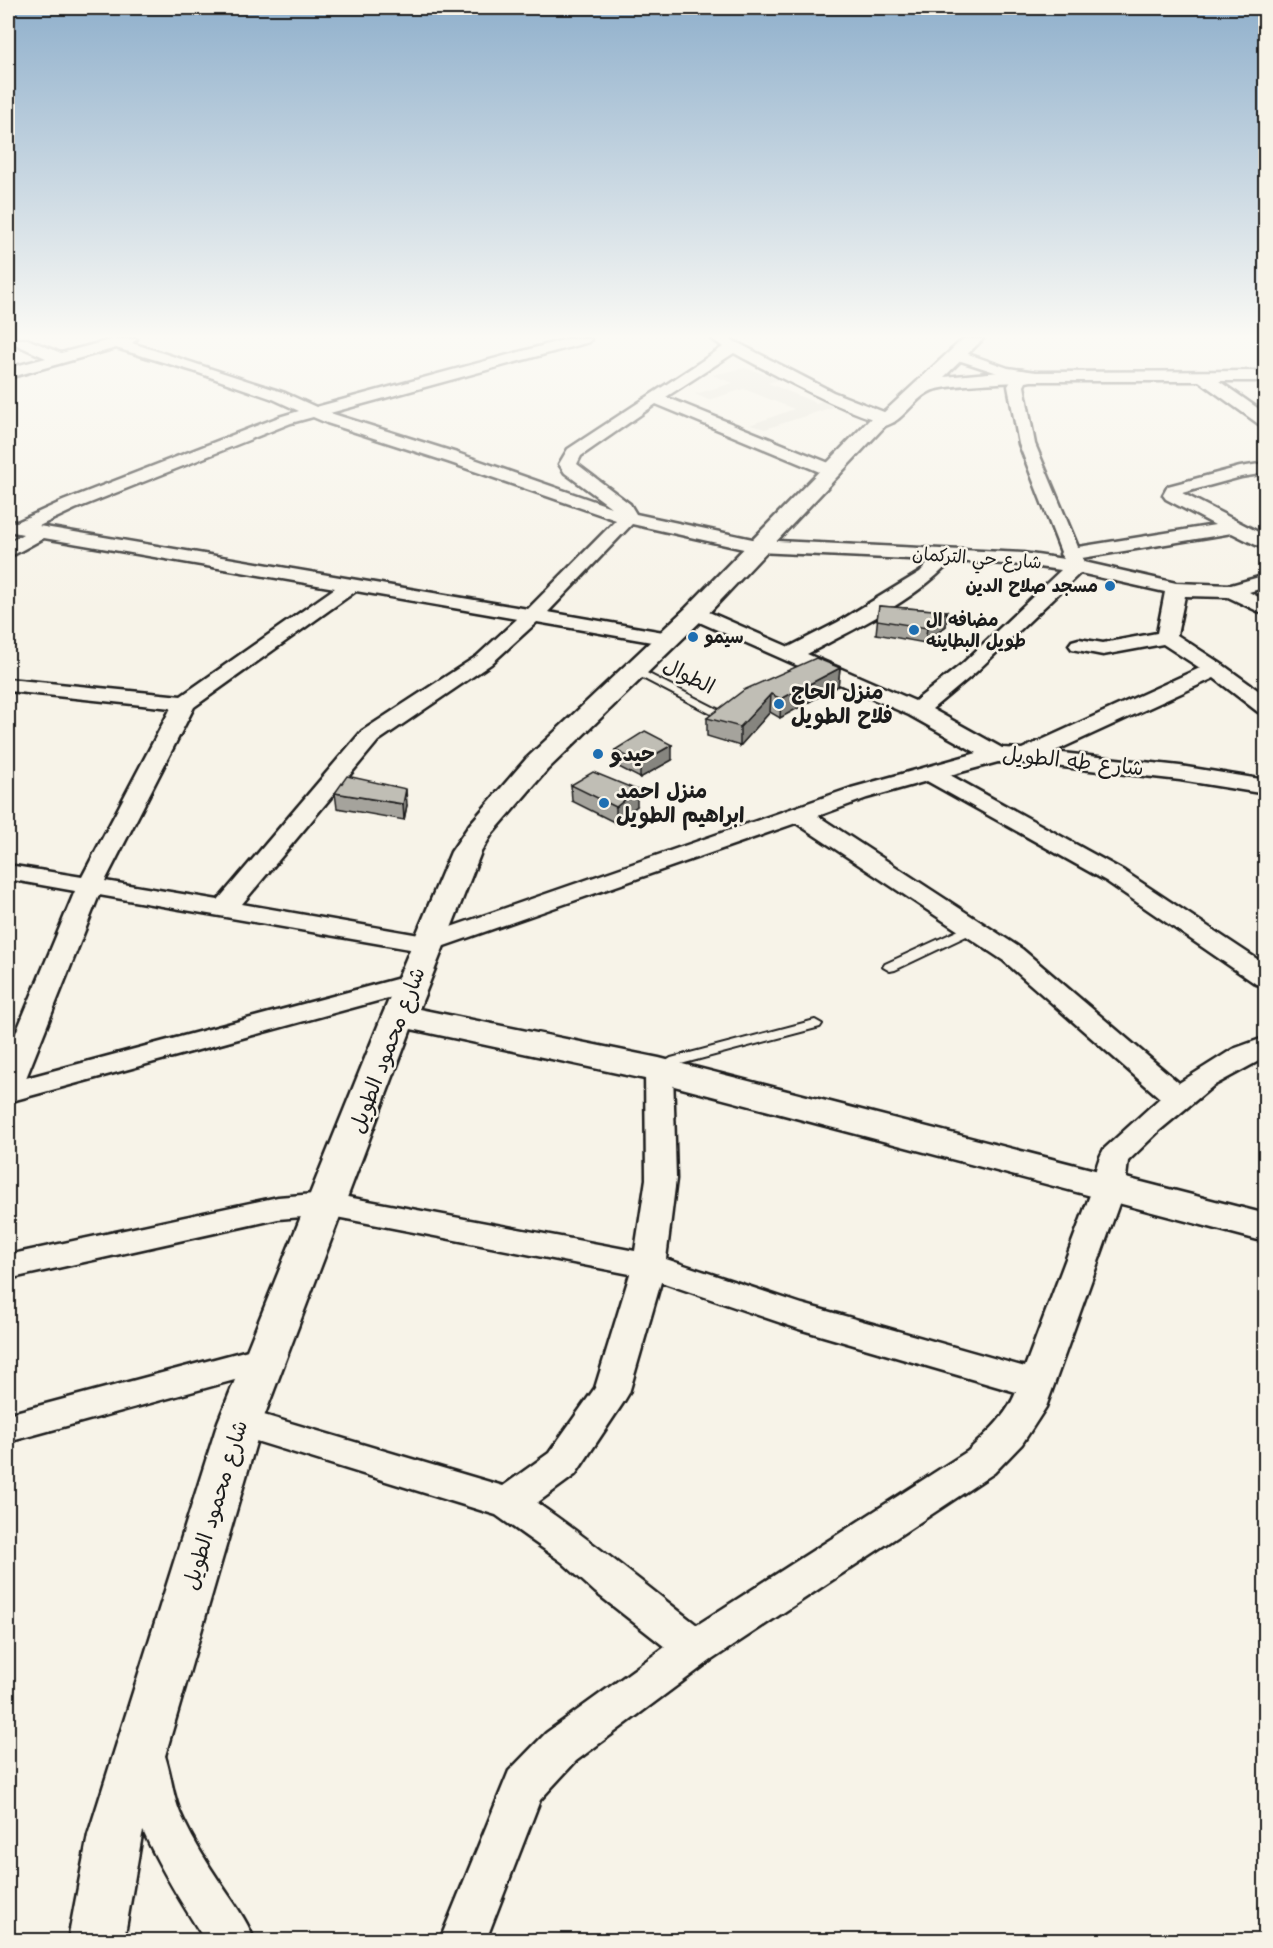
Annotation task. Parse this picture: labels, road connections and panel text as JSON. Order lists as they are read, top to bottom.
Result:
{
  "streets": {
    "street": ["شارع حي التركمان", "شارع طه الطويل", "شارع محمود الطويل"],
    "lane": ["الطوال"]
  },
  "crossings": [
    ["شارع حي التركمان", "شارع محمود الطويل"],
    ["الطوال", "شارع محمود الطويل"],
    ["شارع طه الطويل", "شارع محمود الطويل"]
  ],
  "places": [
    "مسجد صلاح الدين",
    "مضافه ال طويل البطاينه",
    "سيمو",
    "منزل الحاج فلاح الطويل",
    "حيدو",
    "منزل احمد ابراهيم الطويل"
  ]
}
